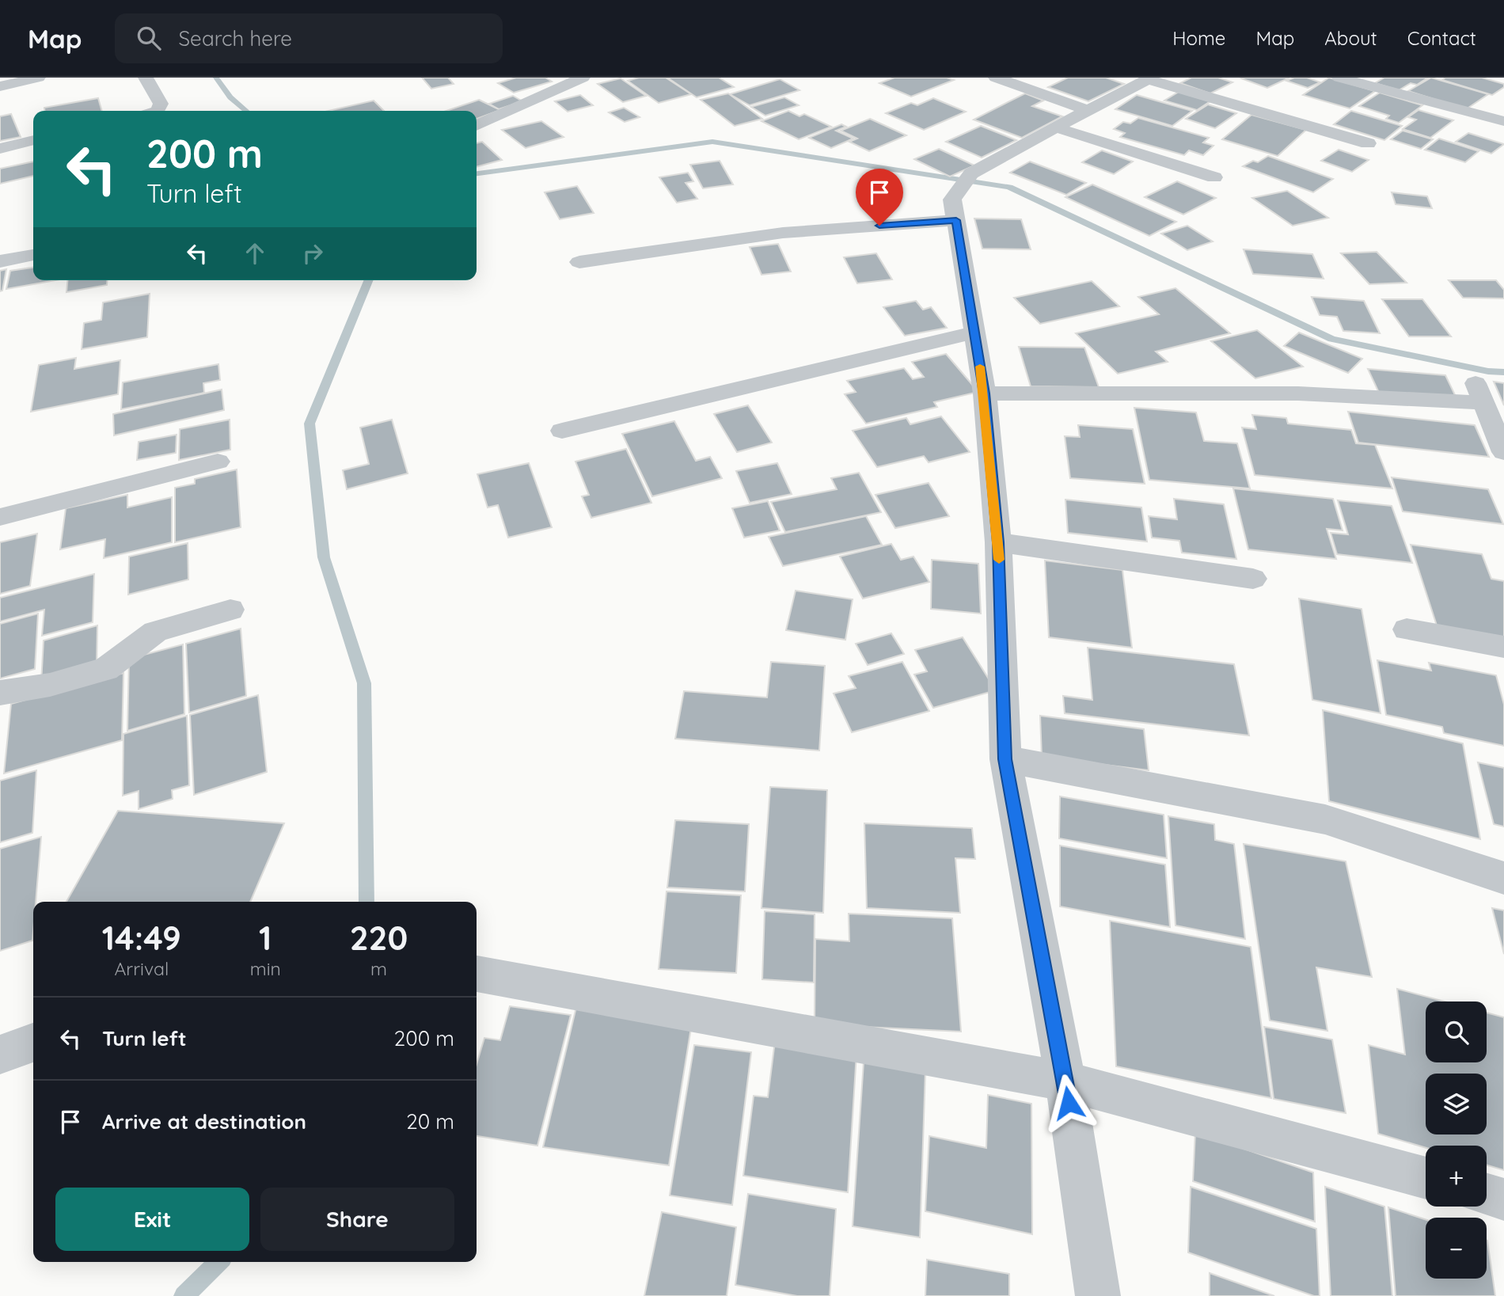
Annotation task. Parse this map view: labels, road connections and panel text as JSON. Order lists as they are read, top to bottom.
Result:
{
  "page": {
    "header": "Map",
    "search": "Search here",
    "nav": [
      "Home",
      "Map",
      "About",
      "Contact"
    ],
    "turn": ["200 m", "Turn left"],
    "eta": [
      "14:49",
      "Arrival",
      "1",
      "min",
      "220",
      "m"
    ],
    "list": [
      {
        "name": "Turn left",
        "value": "200 m"
      },
      {
        "name": "Arrive at destination",
        "value": "20 m"
      }
    ],
    "map_buttons": ["+", "−"],
    "buttons": ["Exit", "Share"]
  }
}
